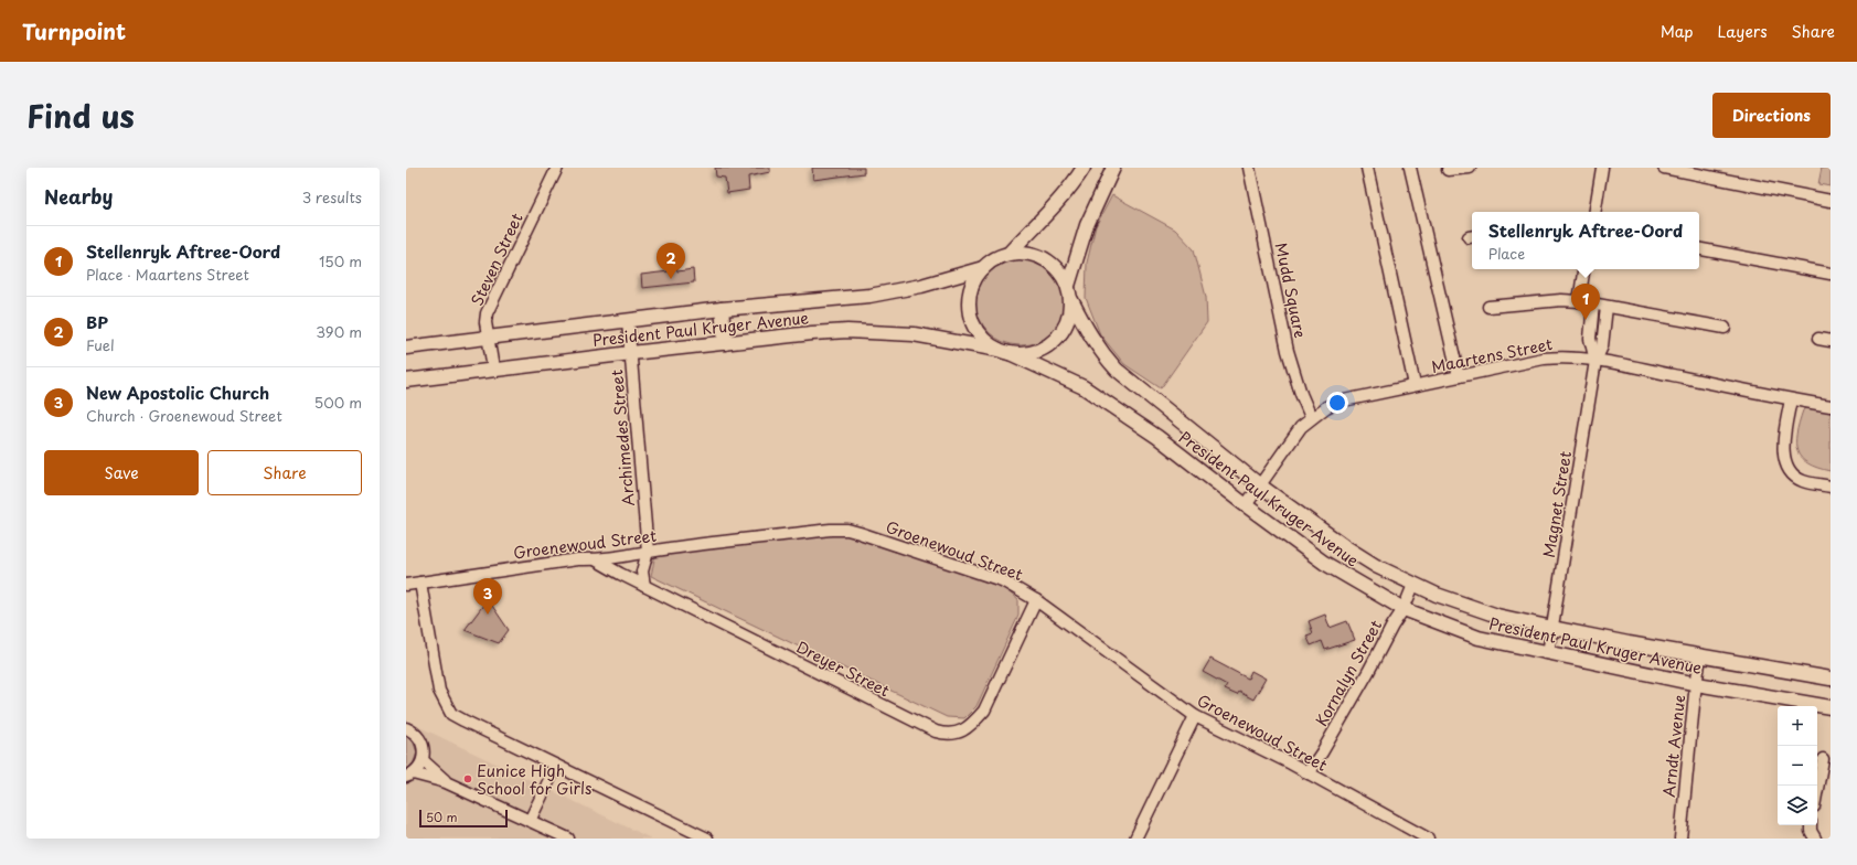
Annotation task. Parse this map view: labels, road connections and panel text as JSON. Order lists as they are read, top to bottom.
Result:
{
  "streets": {
    "street": [
      "Steven Street",
      "Mudd Square",
      "President Paul Kruger Avenue",
      "Maartens Street",
      "Archimedes Street",
      "Magnet Street",
      "Groenewoud Street",
      "Dreyer Street",
      "Kornalyn Street",
      "Arndt Avenue"
    ]
  },
  "crossings": [
    ["Steven Street", "President Paul Kruger Avenue"],
    ["Mudd Square", "Maartens Street"],
    ["President Paul Kruger Avenue", "Maartens Street"],
    ["President Paul Kruger Avenue", "Archimedes Street"],
    ["President Paul Kruger Avenue", "Magnet Street"],
    ["President Paul Kruger Avenue", "Kornalyn Street"],
    ["President Paul Kruger Avenue", "Arndt Avenue"],
    ["Maartens Street", "Magnet Street"],
    ["Archimedes Street", "Groenewoud Street"],
    ["Archimedes Street", "Dreyer Street"],
    ["Groenewoud Street", "Dreyer Street"],
    ["Groenewoud Street", "Kornalyn Street"]
  ],
  "places": ["Eunice High School for Girls"],
  "scale_bar": "50 m",
  "page": {
    "header": "Turnpoint",
    "nav": ["Map", "Layers", "Share"],
    "title": "Find us",
    "buttons": [
      "Directions",
      ["Save", "Share"]
    ],
    "heading": ["Nearby", "3 results"],
    "popup": ["Stellenryk Aftree-Oord", "Place"],
    "list": [
      {
        "mark": "1",
        "name": "Stellenryk Aftree-Oord",
        "note": "Place · Maartens Street",
        "value": "150 m"
      },
      {
        "mark": "2",
        "name": "BP",
        "note": "Fuel",
        "value": "390 m"
      },
      {
        "mark": "3",
        "name": "New Apostolic Church",
        "note": "Church · Groenewoud Street",
        "value": "500 m"
      }
    ],
    "pins": ["2", "1", "3"],
    "map_buttons": ["+", "−"],
    "scale": "50 m"
  }
}
